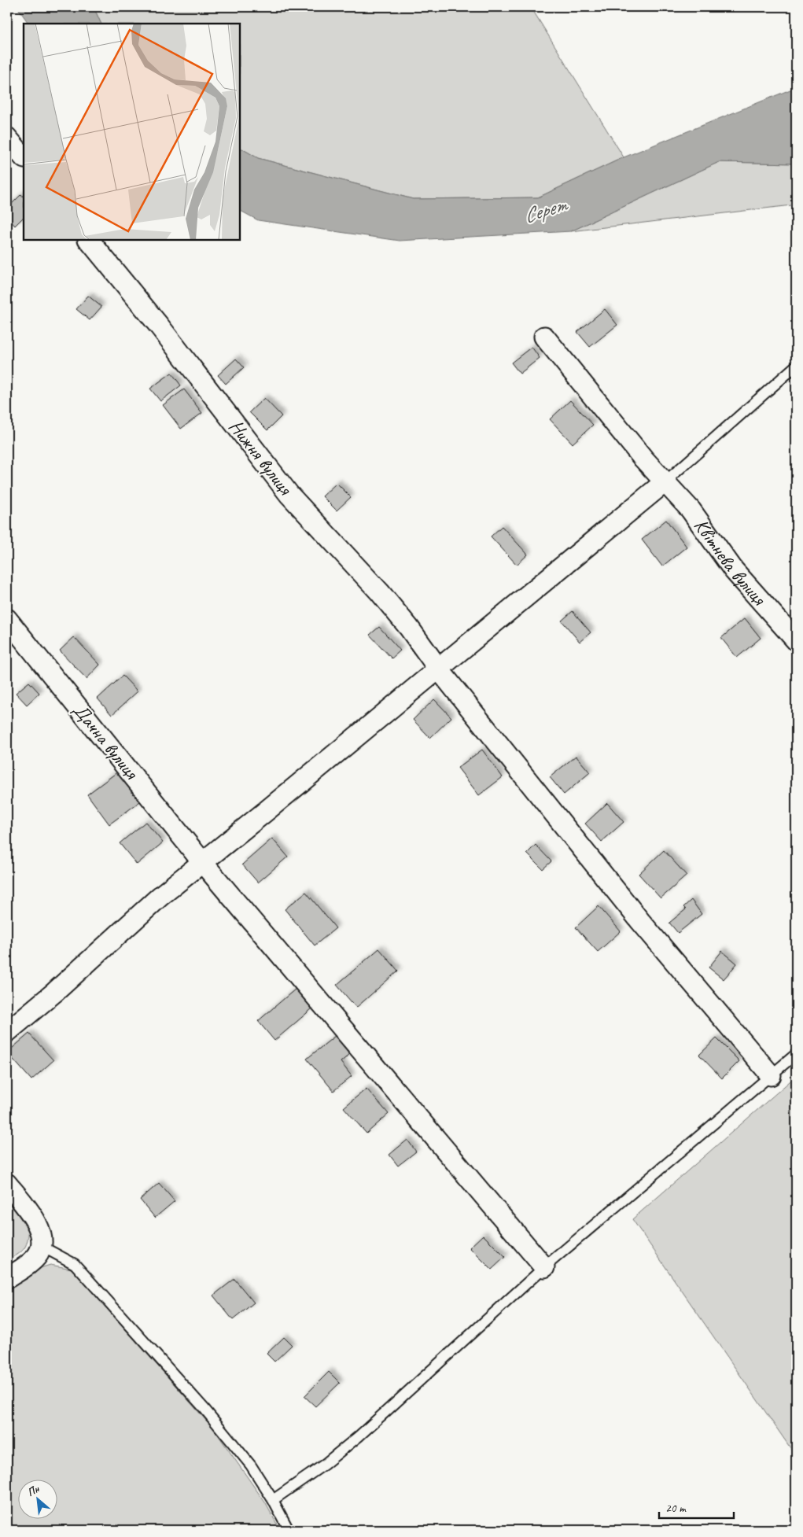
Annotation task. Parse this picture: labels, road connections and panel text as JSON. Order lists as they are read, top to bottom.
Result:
{
  "streets": {
    "street": ["Нижня вулиця", "Квітнева вулиця", "Дачна вулиця"]
  },
  "water": ["Серет"],
  "scale_bar": "20 m",
  "north": "top left"
}
